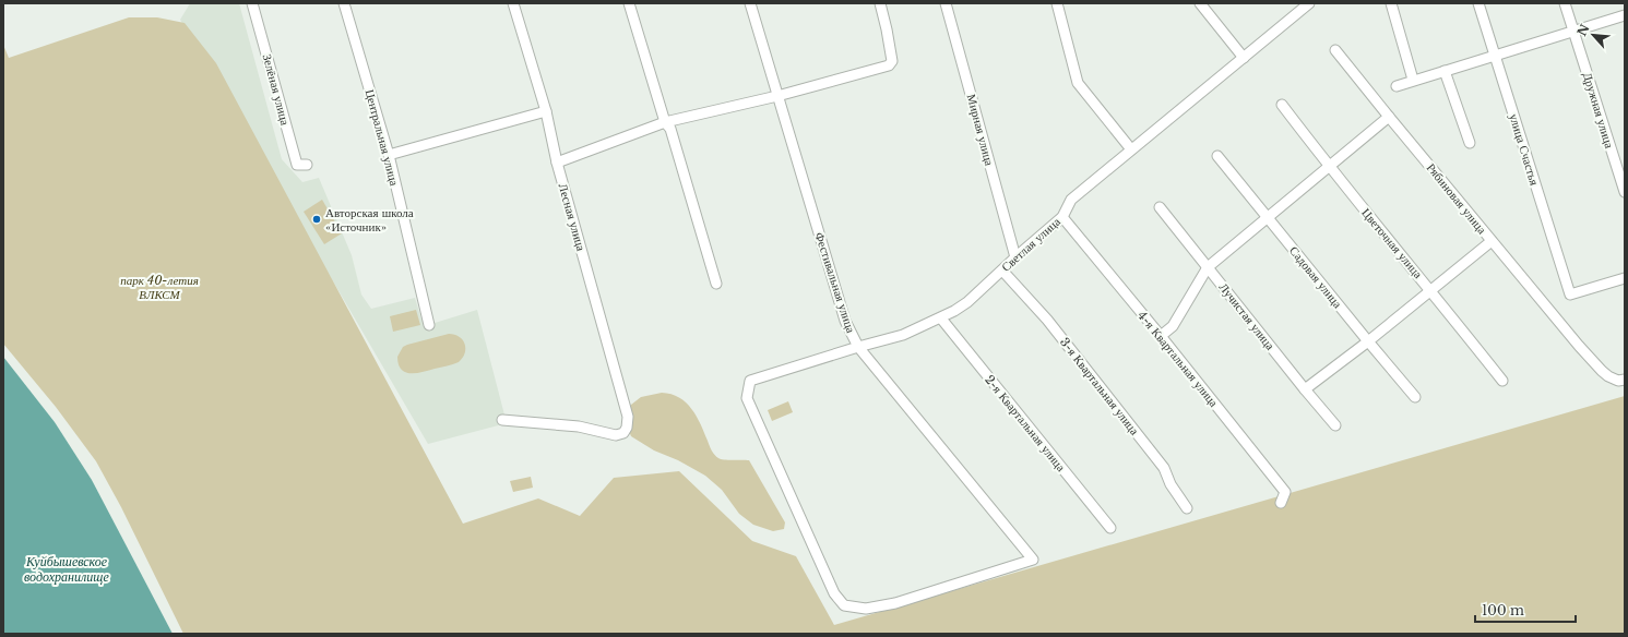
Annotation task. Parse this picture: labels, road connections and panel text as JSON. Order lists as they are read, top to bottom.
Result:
{
  "streets": {
    "street": [
      "Зелёная улица",
      "Дружная улица",
      "Мирная улица",
      "Центральная улица",
      "улица Счастья",
      "Рябиновая улица",
      "Лесная улица",
      "Цветочная улица",
      "Светлая улица",
      "Садовая улица",
      "Фестивальная улица",
      "Лучистая улица",
      "4-я Квартальная улица",
      "3-я Квартальная улица",
      "2-я Квартальная улица"
    ]
  },
  "crossings": [
    ["Мирная улица", "Светлая улица"],
    ["Светлая улица", "Фестивальная улица"],
    ["Светлая улица", "4-я Квартальная улица"],
    ["Светлая улица", "3-я Квартальная улица"],
    ["Светлая улица", "2-я Квартальная улица"]
  ],
  "water": ["Куйбышевское водохранилище"],
  "parks": ["парк 40-летия ВЛКСМ"],
  "places": ["Авторская школа «Источник»"],
  "scale_bar": "100 m",
  "north": "top left"
}
